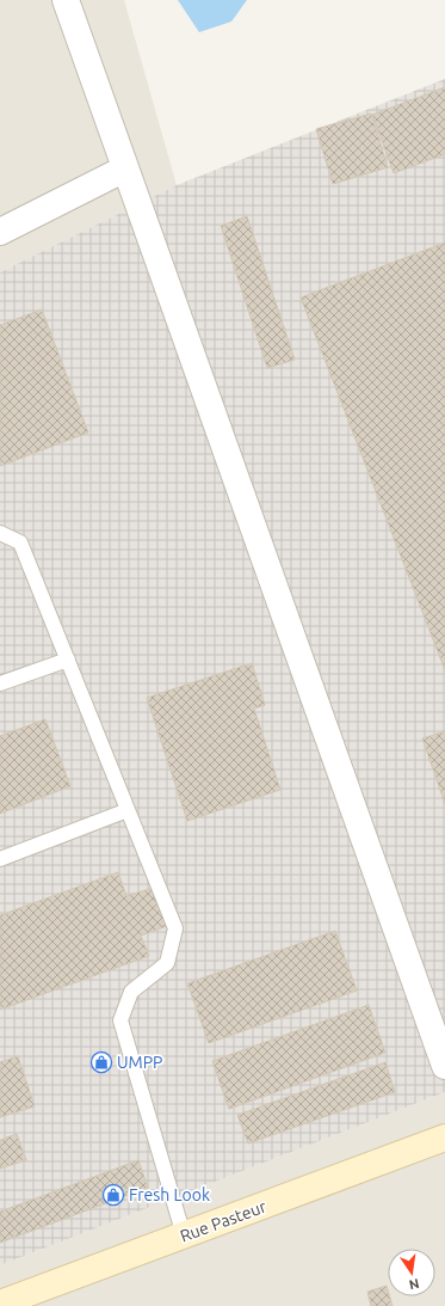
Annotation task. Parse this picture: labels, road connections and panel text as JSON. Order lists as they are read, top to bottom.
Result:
{
  "streets": {
    "main road": ["Rue Pasteur"]
  },
  "places": {
    "shop": ["UMPP", "Fresh Look"]
  },
  "north": "bottom"
}
